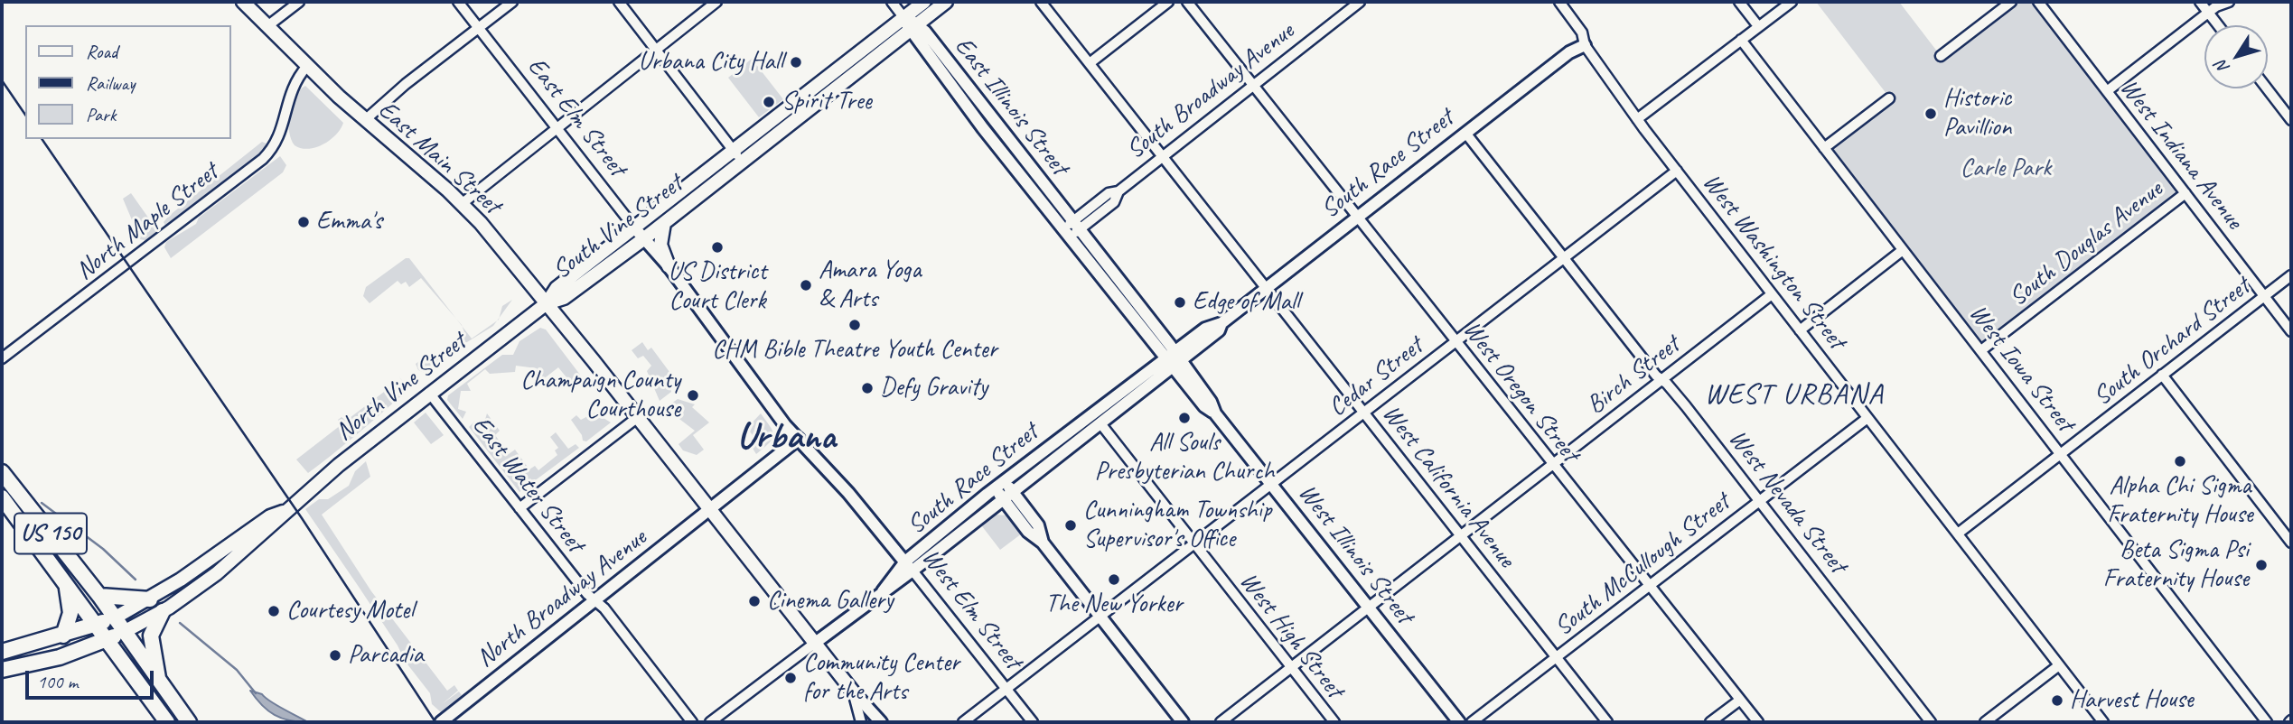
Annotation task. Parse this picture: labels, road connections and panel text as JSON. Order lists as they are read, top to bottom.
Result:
{
  "streets": {
    "main road": [
      "East Main Street",
      "South Vine Street",
      "North Vine Street",
      "US 150"
    ],
    "street": [
      "South Broadway Avenue",
      "East Illinois Street",
      "East Elm Street",
      "West Indiana Avenue",
      "South Race Street",
      "North Maple Street",
      "South Douglas Avenue",
      "West Washington Street",
      "South Orchard Street",
      "West Iowa Street",
      "Birch Street",
      "Cedar Street",
      "West Oregon Street",
      "East Water Street",
      "West California Avenue",
      "West Nevada Street",
      "West Illinois Street",
      "South McCullough Street",
      "North Broadway Avenue",
      "West Elm Street",
      "West High Street"
    ]
  },
  "crossings": [
    ["South Broadway Avenue", "East Illinois Street"],
    ["South Broadway Avenue", "West Oregon Street"],
    ["South Broadway Avenue", "West California Avenue"],
    ["South Broadway Avenue", "West Illinois Street"],
    ["East Illinois Street", "South Vine Street"],
    ["East Illinois Street", "West Illinois Street"],
    ["East Elm Street", "South Vine Street"],
    ["East Elm Street", "West Elm Street"],
    ["West Indiana Avenue", "South Douglas Avenue"],
    ["West Indiana Avenue", "South Orchard Street"],
    ["East Main Street", "South Race Street"],
    ["East Main Street", "North Maple Street"],
    ["East Main Street", "South Vine Street"],
    ["East Main Street", "North Vine Street"],
    ["East Main Street", "North Broadway Avenue"],
    ["South Race Street", "West Washington Street"],
    ["South Race Street", "West Oregon Street"],
    ["South Race Street", "West California Avenue"],
    ["South Race Street", "West Nevada Street"],
    ["South Race Street", "West Illinois Street"],
    ["South Race Street", "West Elm Street"],
    ["South Race Street", "West High Street"],
    ["South Vine Street", "North Vine Street"],
    ["South Douglas Avenue", "West Iowa Street"],
    ["West Washington Street", "South Orchard Street"],
    ["West Washington Street", "Birch Street"],
    ["West Washington Street", "Cedar Street"],
    ["West Washington Street", "South McCullough Street"],
    ["South Orchard Street", "West Iowa Street"],
    ["Birch Street", "West Oregon Street"],
    ["Birch Street", "West California Avenue"],
    ["Birch Street", "West Nevada Street"],
    ["Birch Street", "West Illinois Street"],
    ["Birch Street", "West High Street"],
    ["Cedar Street", "West Oregon Street"],
    ["Cedar Street", "West California Avenue"],
    ["Cedar Street", "West Nevada Street"],
    ["Cedar Street", "West Illinois Street"],
    ["Cedar Street", "West Elm Street"],
    ["Cedar Street", "West High Street"],
    ["North Vine Street", "East Water Street"],
    ["North Vine Street", "US 150"],
    ["West Oregon Street", "South McCullough Street"],
    ["East Water Street", "North Broadway Avenue"],
    ["West California Avenue", "South McCullough Street"],
    ["West Nevada Street", "South McCullough Street"]
  ],
  "districts": ["WEST URBANA", "Urbana"],
  "parks": ["Carle Park"],
  "places": [
    "Urbana City Hall",
    "Spirit Tree",
    "Historic Pavillion",
    "Emma's",
    "US District Court Clerk",
    "Amara Yoga & Arts",
    "Edge of Mall",
    "CHM Bible Theatre Youth Center",
    "Defy Gravity",
    "Champaign County Courthouse",
    "All Souls Presbyterian Church",
    "Alpha Chi Sigma Fraternity House",
    "Cunningham Township Supervisor's Office",
    "Beta Sigma Psi Fraternity House",
    "The New Yorker",
    "Cinema Gallery",
    "Courtesy Motel",
    "Parcadia",
    "Community Center for the Arts",
    "Harvest House"
  ],
  "legend": ["Road", "Railway", "Park"],
  "scale_bar": "100 m",
  "north": "bottom left"
}
